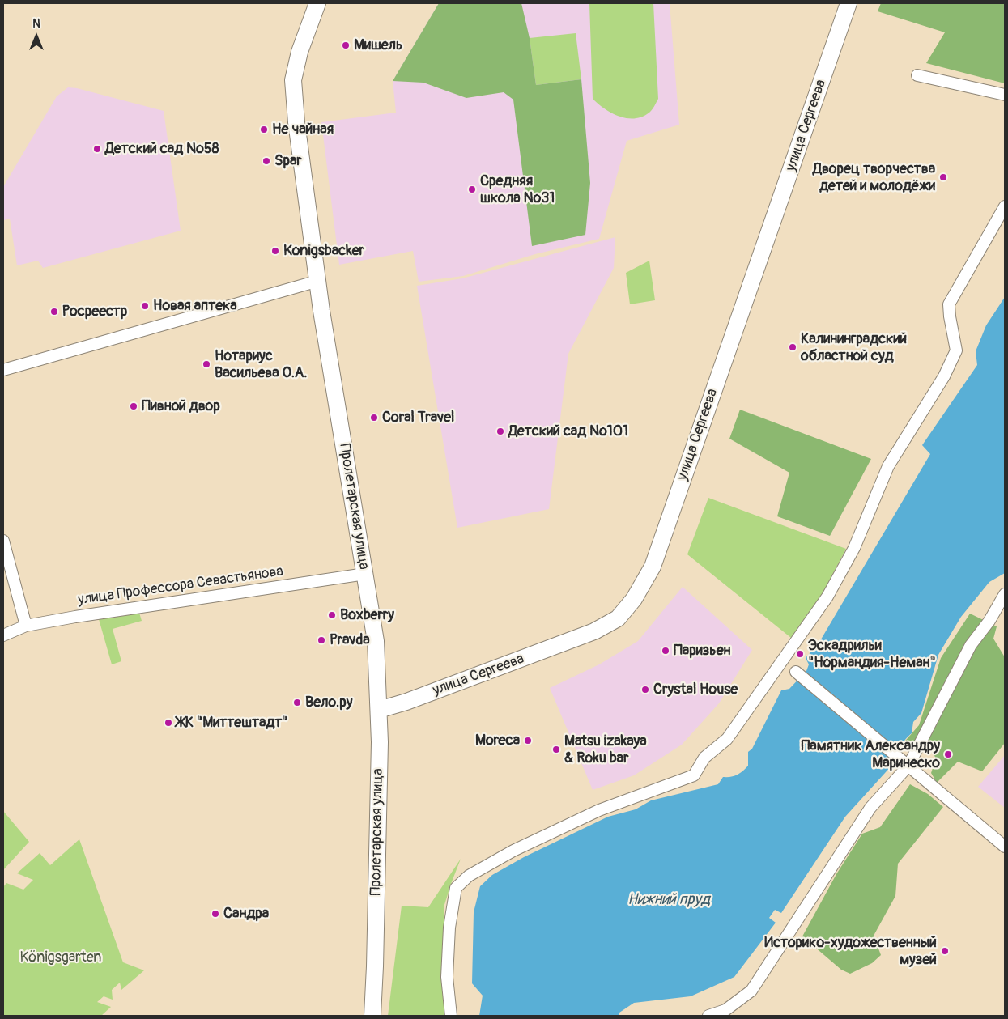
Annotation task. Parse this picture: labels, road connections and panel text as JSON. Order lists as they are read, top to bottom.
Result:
{
  "streets": {
    "main road": ["улица Сергеева", "Пролетарская улица"],
    "street": ["улица Профессора Севастьянова"]
  },
  "crossings": [
    ["улица Сергеева", "Пролетарская улица"],
    ["Пролетарская улица", "улица Профессора Севастьянова"]
  ],
  "water": ["Нижний пруд"],
  "parks": ["Königsgarten"],
  "places": [
    "Мишель",
    "Не чайная",
    "Детский сад №58",
    "Spar",
    "Дворец творчества детей и молодёжи",
    "Средняя школа №31",
    "Konigsbacker",
    "Новая аптека",
    "Росрeeстр",
    "Калининградский областной суд",
    "Нотариус Васильева О.А.",
    "Пивной двор",
    "Coral Travel",
    "Детский сад №101",
    "Boxberry",
    "Pravda",
    "Паризьен",
    "Эскадрильи \"Нормандия-Неман\"",
    "Crystal House",
    "Вело.ру",
    "ЖК \"Миттештадт\"",
    "Moreca",
    "Matsu izakaya & Roku bar",
    "Памятник Александру Маринеско",
    "Сандра",
    "Историко-художественный музей"
  ],
  "north": "top"
}
